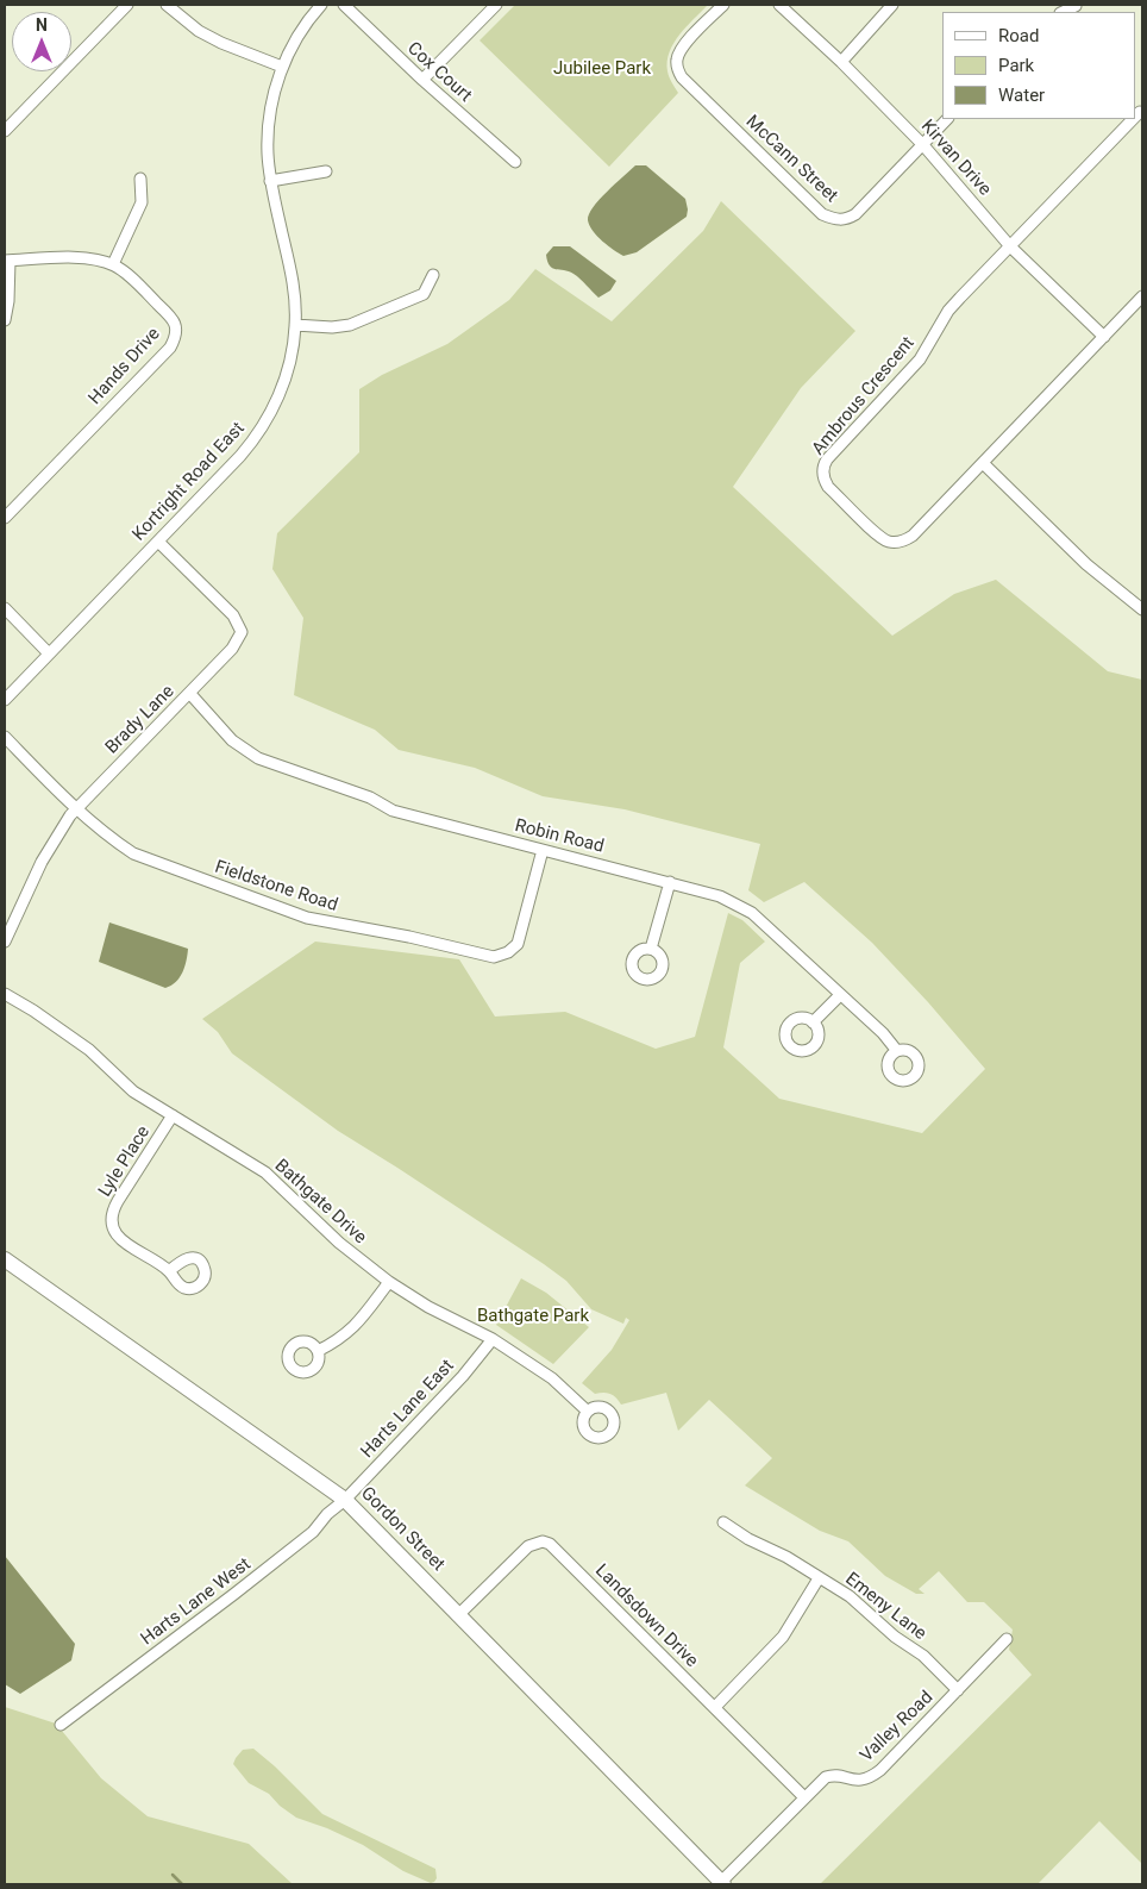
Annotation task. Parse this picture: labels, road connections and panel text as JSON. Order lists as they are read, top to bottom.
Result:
{
  "streets": {
    "main road": ["Gordon Street"],
    "street": [
      "Cox Court",
      "Kirvan Drive",
      "McCann Street",
      "Hands Drive",
      "Ambrous Crescent",
      "Kortright Road East",
      "Brady Lane",
      "Robin Road",
      "Fieldstone Road",
      "Lyle Place",
      "Bathgate Drive",
      "Harts Lane East",
      "Harts Lane West",
      "Emeny Lane",
      "Landsdown Drive",
      "Valley Road"
    ]
  },
  "crossings": [
    ["Kirvan Drive", "McCann Street"],
    ["Kirvan Drive", "Ambrous Crescent"],
    ["Kortright Road East", "Brady Lane"],
    ["Brady Lane", "Robin Road"],
    ["Brady Lane", "Fieldstone Road"],
    ["Robin Road", "Fieldstone Road"],
    ["Lyle Place", "Bathgate Drive"],
    ["Bathgate Drive", "Harts Lane East"],
    ["Harts Lane East", "Gordon Street"],
    ["Harts Lane East", "Harts Lane West"],
    ["Gordon Street", "Harts Lane West"],
    ["Gordon Street", "Landsdown Drive"],
    ["Gordon Street", "Valley Road"],
    ["Emeny Lane", "Valley Road"],
    ["Landsdown Drive", "Valley Road"]
  ],
  "parks": ["Jubilee Park", "Bathgate Park"],
  "legend": ["Road", "Park", "Water"],
  "north": "top"
}
